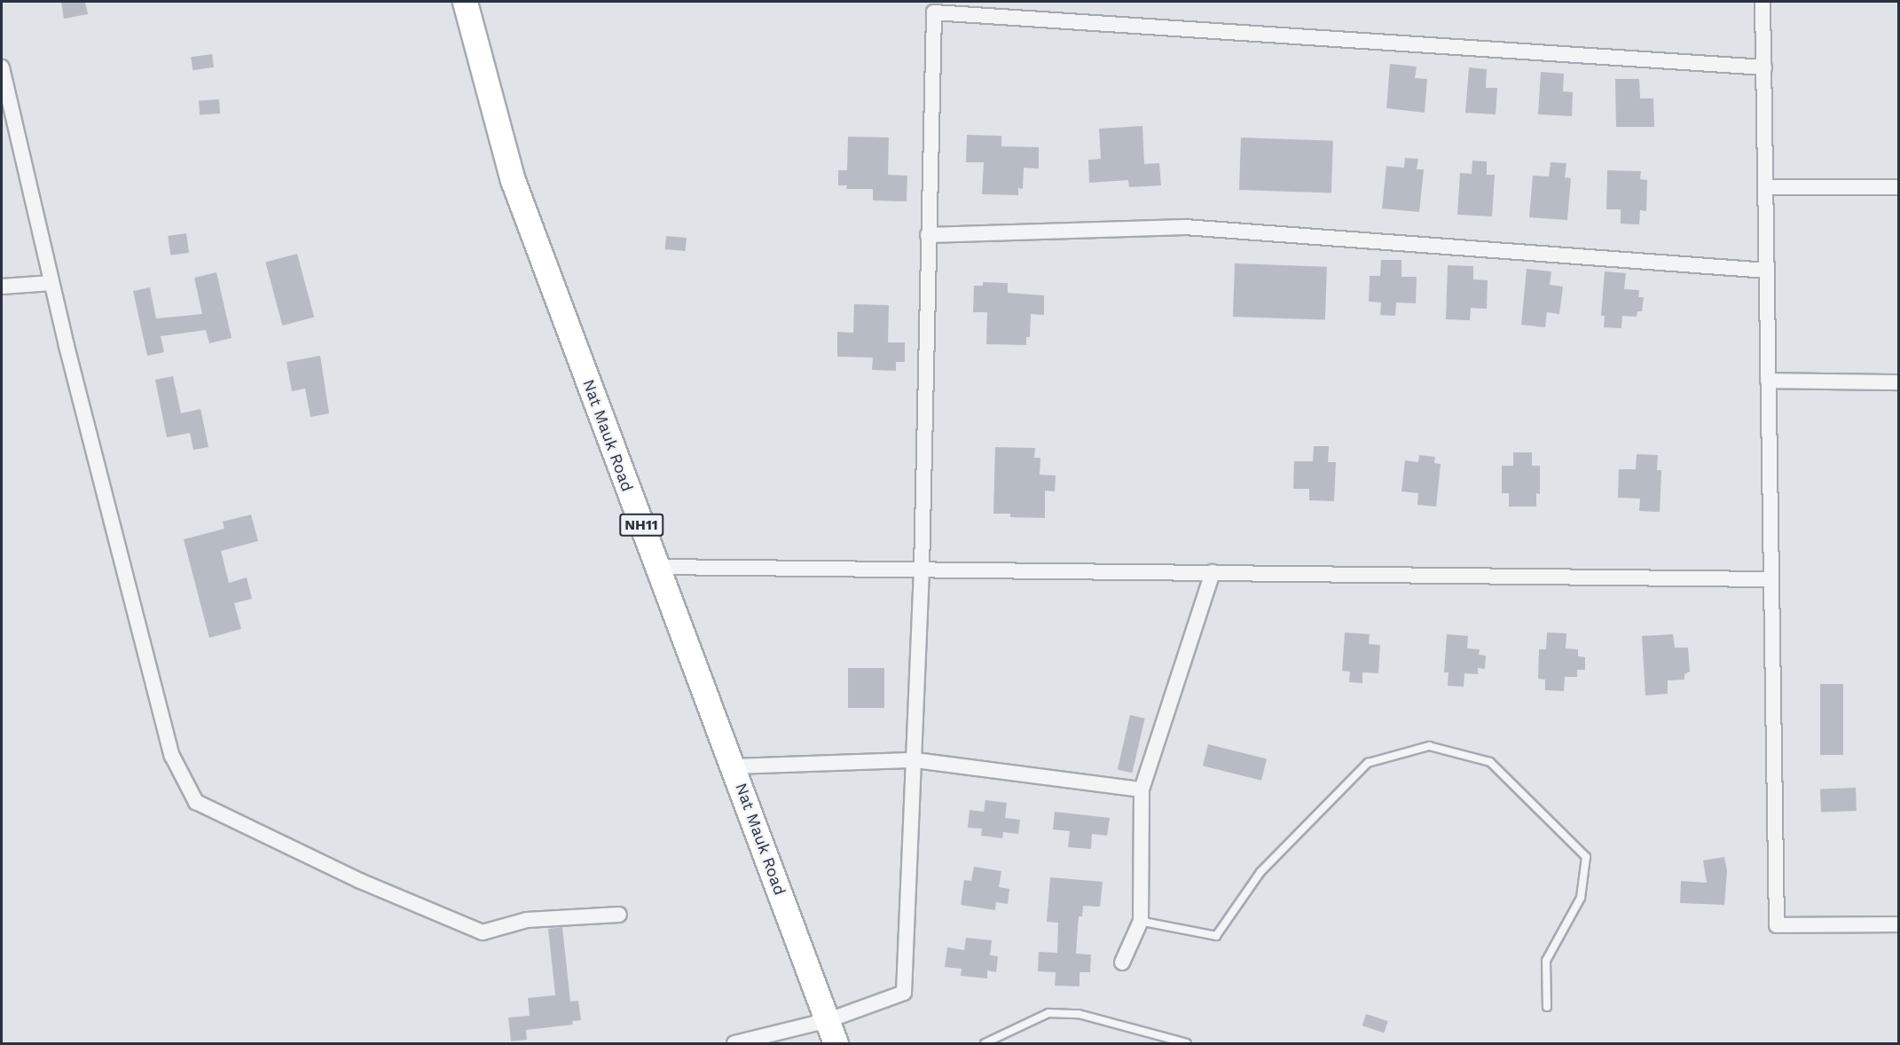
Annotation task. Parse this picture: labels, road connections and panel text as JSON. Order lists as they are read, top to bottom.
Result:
{
  "streets": {
    "highway": ["Nat Mauk Road", "NH11"]
  }
}
